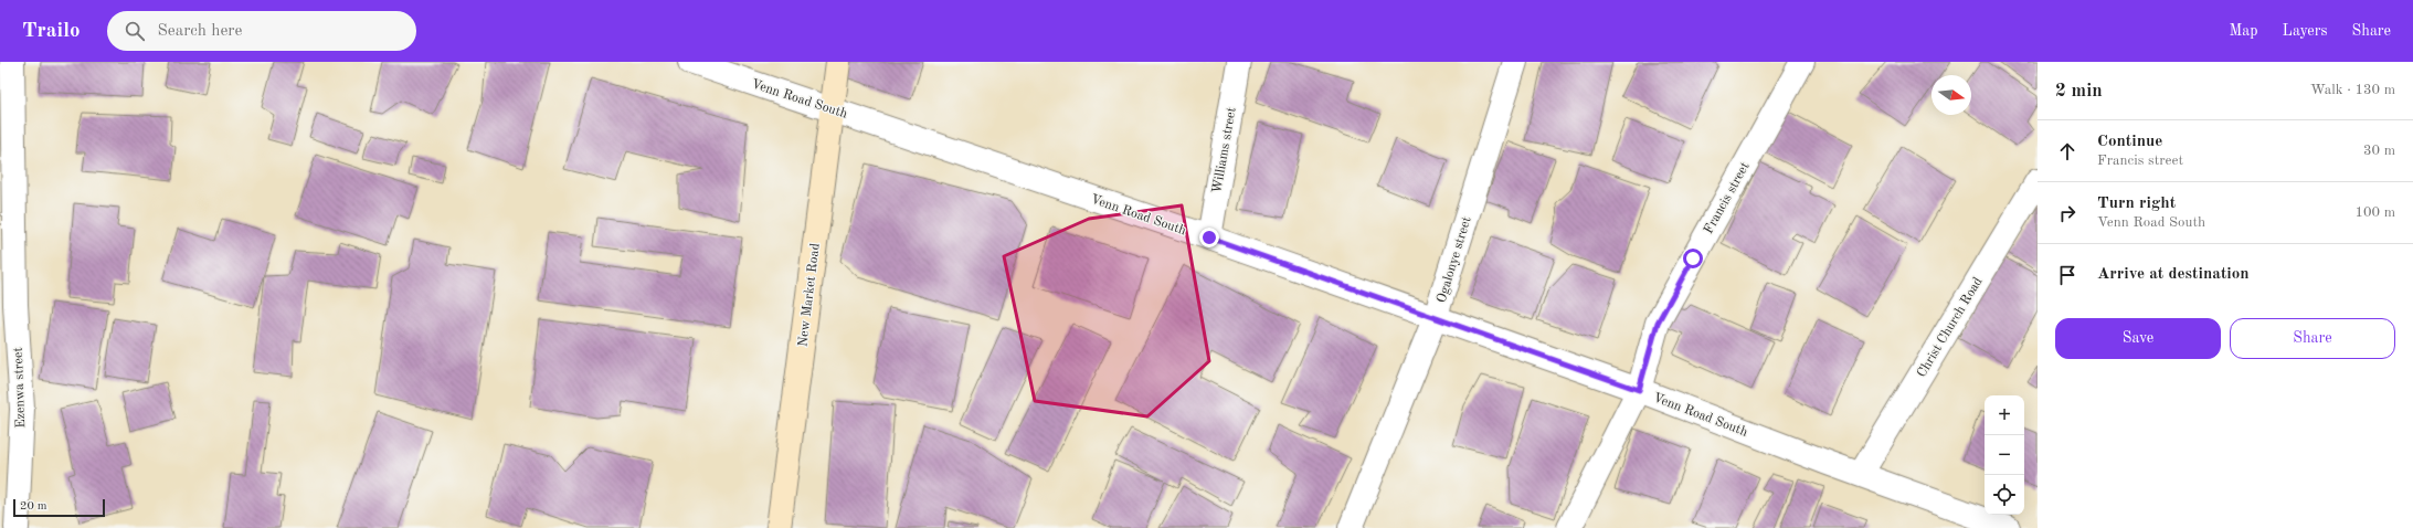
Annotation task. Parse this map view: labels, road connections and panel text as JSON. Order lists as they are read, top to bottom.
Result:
{
  "streets": {
    "street": [
      "Venn Road South",
      "Williams street",
      "Francis street",
      "Ogalonye street",
      "New Market Road",
      "Christ Church Road",
      "Ezenwa street"
    ]
  },
  "crossings": [
    ["Venn Road South", "Williams street"],
    ["Venn Road South", "Francis street"],
    ["Venn Road South", "Ogalonye street"],
    ["Venn Road South", "New Market Road"],
    ["Venn Road South", "Christ Church Road"]
  ],
  "scale_bar": "20 m",
  "north": "right",
  "page": {
    "header": "Trailo",
    "search": "Search here",
    "nav": ["Map", "Layers", "Share"],
    "heading": ["2 min", "Walk · 130 m"],
    "list": [
      ["Continue", "Francis street", "30 m"],
      ["Turn right", "Venn Road South", "100 m"],
      "Arrive at destination"
    ],
    "buttons": ["Save", "Share"],
    "map_buttons": ["+", "−"],
    "scale": "20 m"
  }
}
